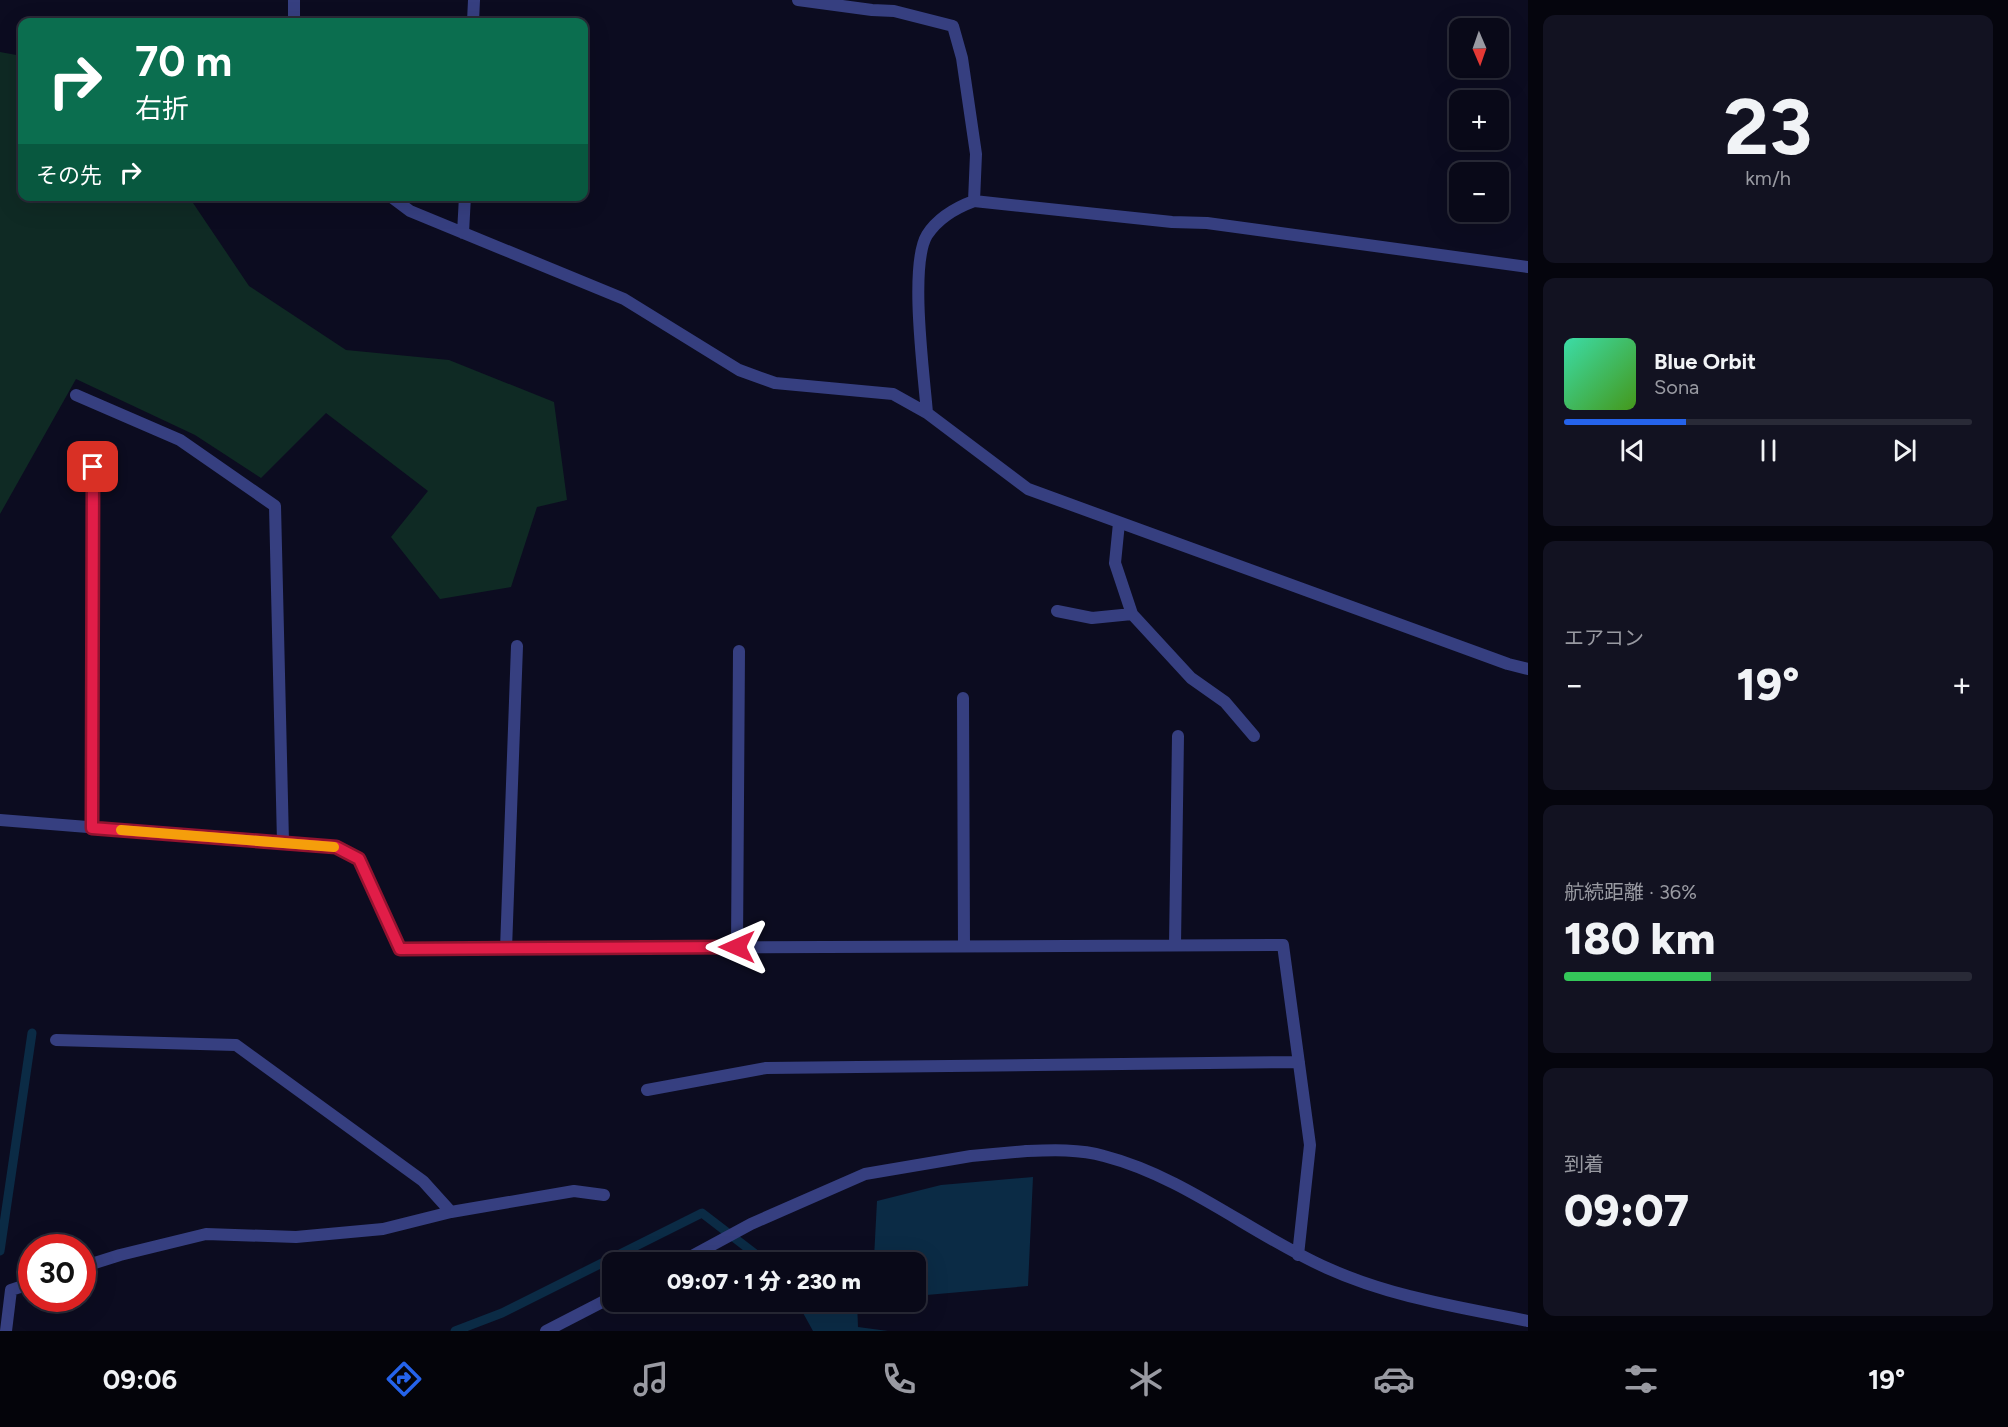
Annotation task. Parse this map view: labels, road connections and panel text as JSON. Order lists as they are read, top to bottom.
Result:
{
  "north": "bottom",
  "page": {
    "tile": [
      ["23", "km/h"],
      "エアコン",
      ["航続距離 · 36%", "180 km"],
      ["到着", "09:07"]
    ],
    "map_buttons": ["+", "−"],
    "turn": ["70 m", "右折"],
    "then": "その先",
    "song": ["Blue Orbit", "Sona"],
    "heat": ["−", "19°", "+"],
    "limit": "30",
    "trip": "09:07 · 1 分 · 230 m",
    "tabs": ["09:06", "19°"]
  }
}
